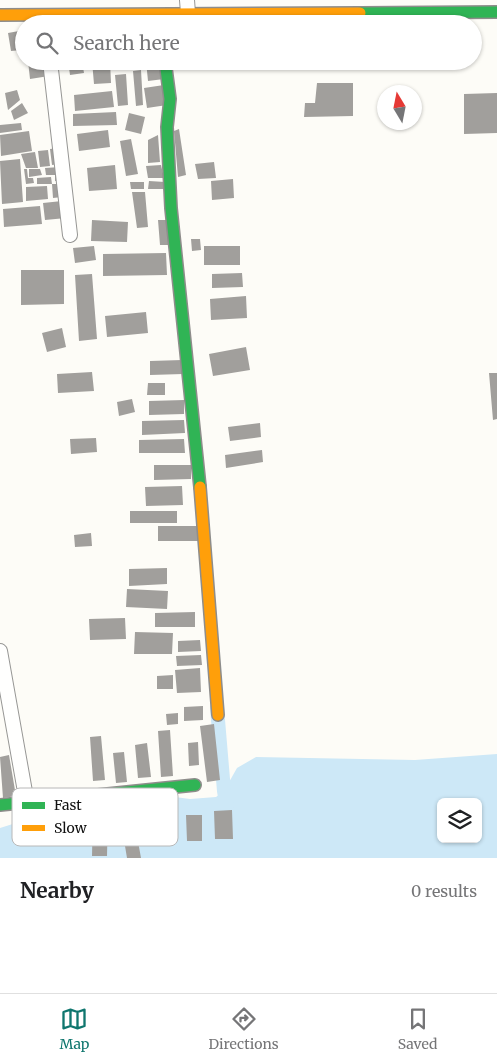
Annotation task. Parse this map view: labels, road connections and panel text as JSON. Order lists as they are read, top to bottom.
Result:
{
  "legend": ["Fast", "Slow"],
  "north": "top",
  "page": {
    "search": "Search here",
    "heading": ["Nearby", "0 results"],
    "nav": ["Map", "Directions", "Saved"]
  }
}
